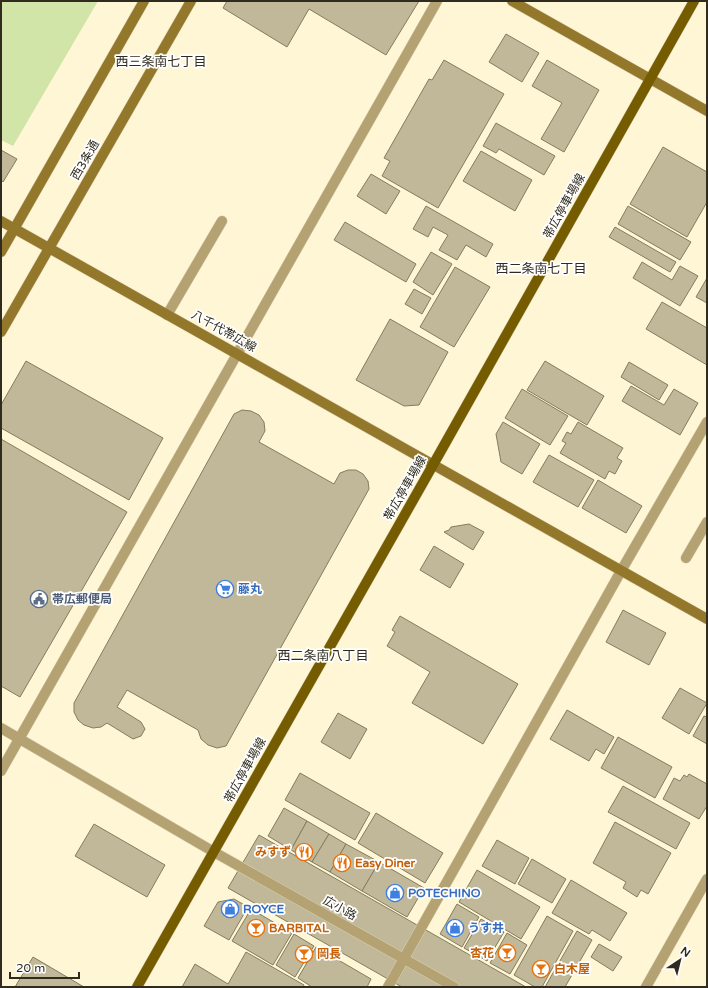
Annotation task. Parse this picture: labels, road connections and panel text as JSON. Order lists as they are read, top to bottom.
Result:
{
  "streets": {
    "main road": ["帯広停車場線"],
    "street": ["西3条通", "八千代帯広線", "広小路"]
  },
  "crossings": [
    ["西3条通", "八千代帯広線"],
    ["帯広停車場線", "八千代帯広線"],
    ["帯広停車場線", "広小路"]
  ],
  "districts": ["西三条南七丁目", "西二条南七丁目", "西二条南八丁目"],
  "places": {
    "supermarket": ["藤丸"],
    "public building": ["帯広郵便局"],
    "restaurant": ["みすず", "Easy Diner"],
    "shop": ["POTECHINO", "ROYCE", "うす井"],
    "bar": [
      "BARBITAL",
      "杏花",
      "岡長",
      "白木屋"
    ]
  },
  "scale_bar": "20 m",
  "north": "top right"
}
